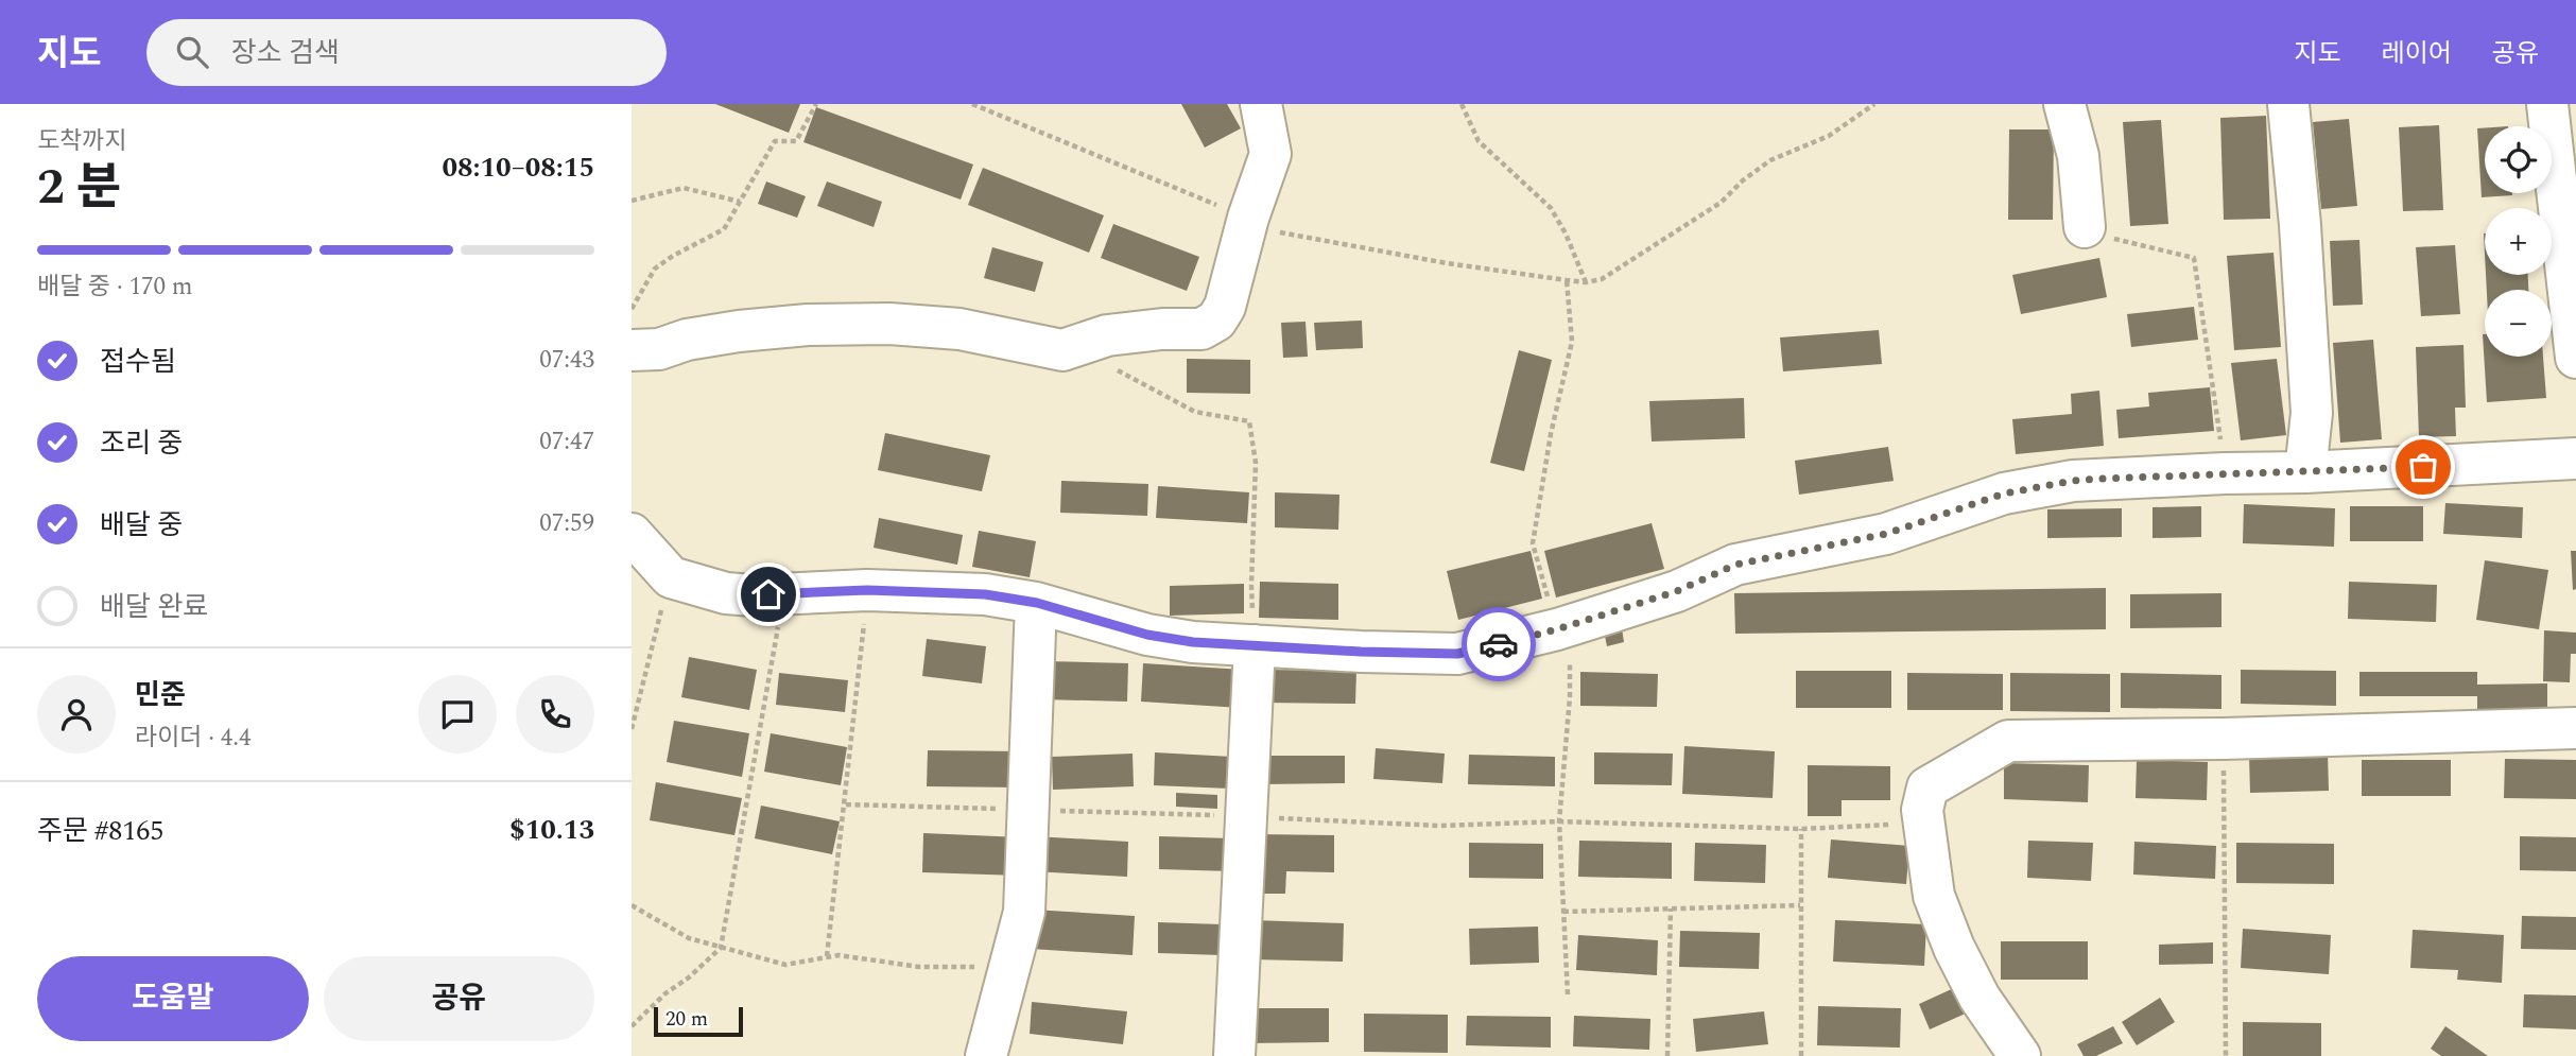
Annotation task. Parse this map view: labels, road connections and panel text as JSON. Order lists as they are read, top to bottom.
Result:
{
  "scale_bar": "20 m",
  "page": {
    "header": "지도",
    "search": "장소 검색",
    "nav": ["지도", "레이어", "공유"],
    "heading": ["2 분", "도착까지", "08:10–08:15"],
    "panel": [
      "민준",
      "라이더 · 4.4",
      "주문 #8165",
      "$10.13"
    ],
    "map_buttons": ["+", "−"],
    "bar": "배달 중 · 170 m",
    "list": [
      ["접수됨", "07:43"],
      ["조리 중", "07:47"],
      ["배달 중", "07:59"],
      "배달 완료"
    ],
    "buttons": ["도움말", "공유"],
    "scale": "20 m"
  }
}
